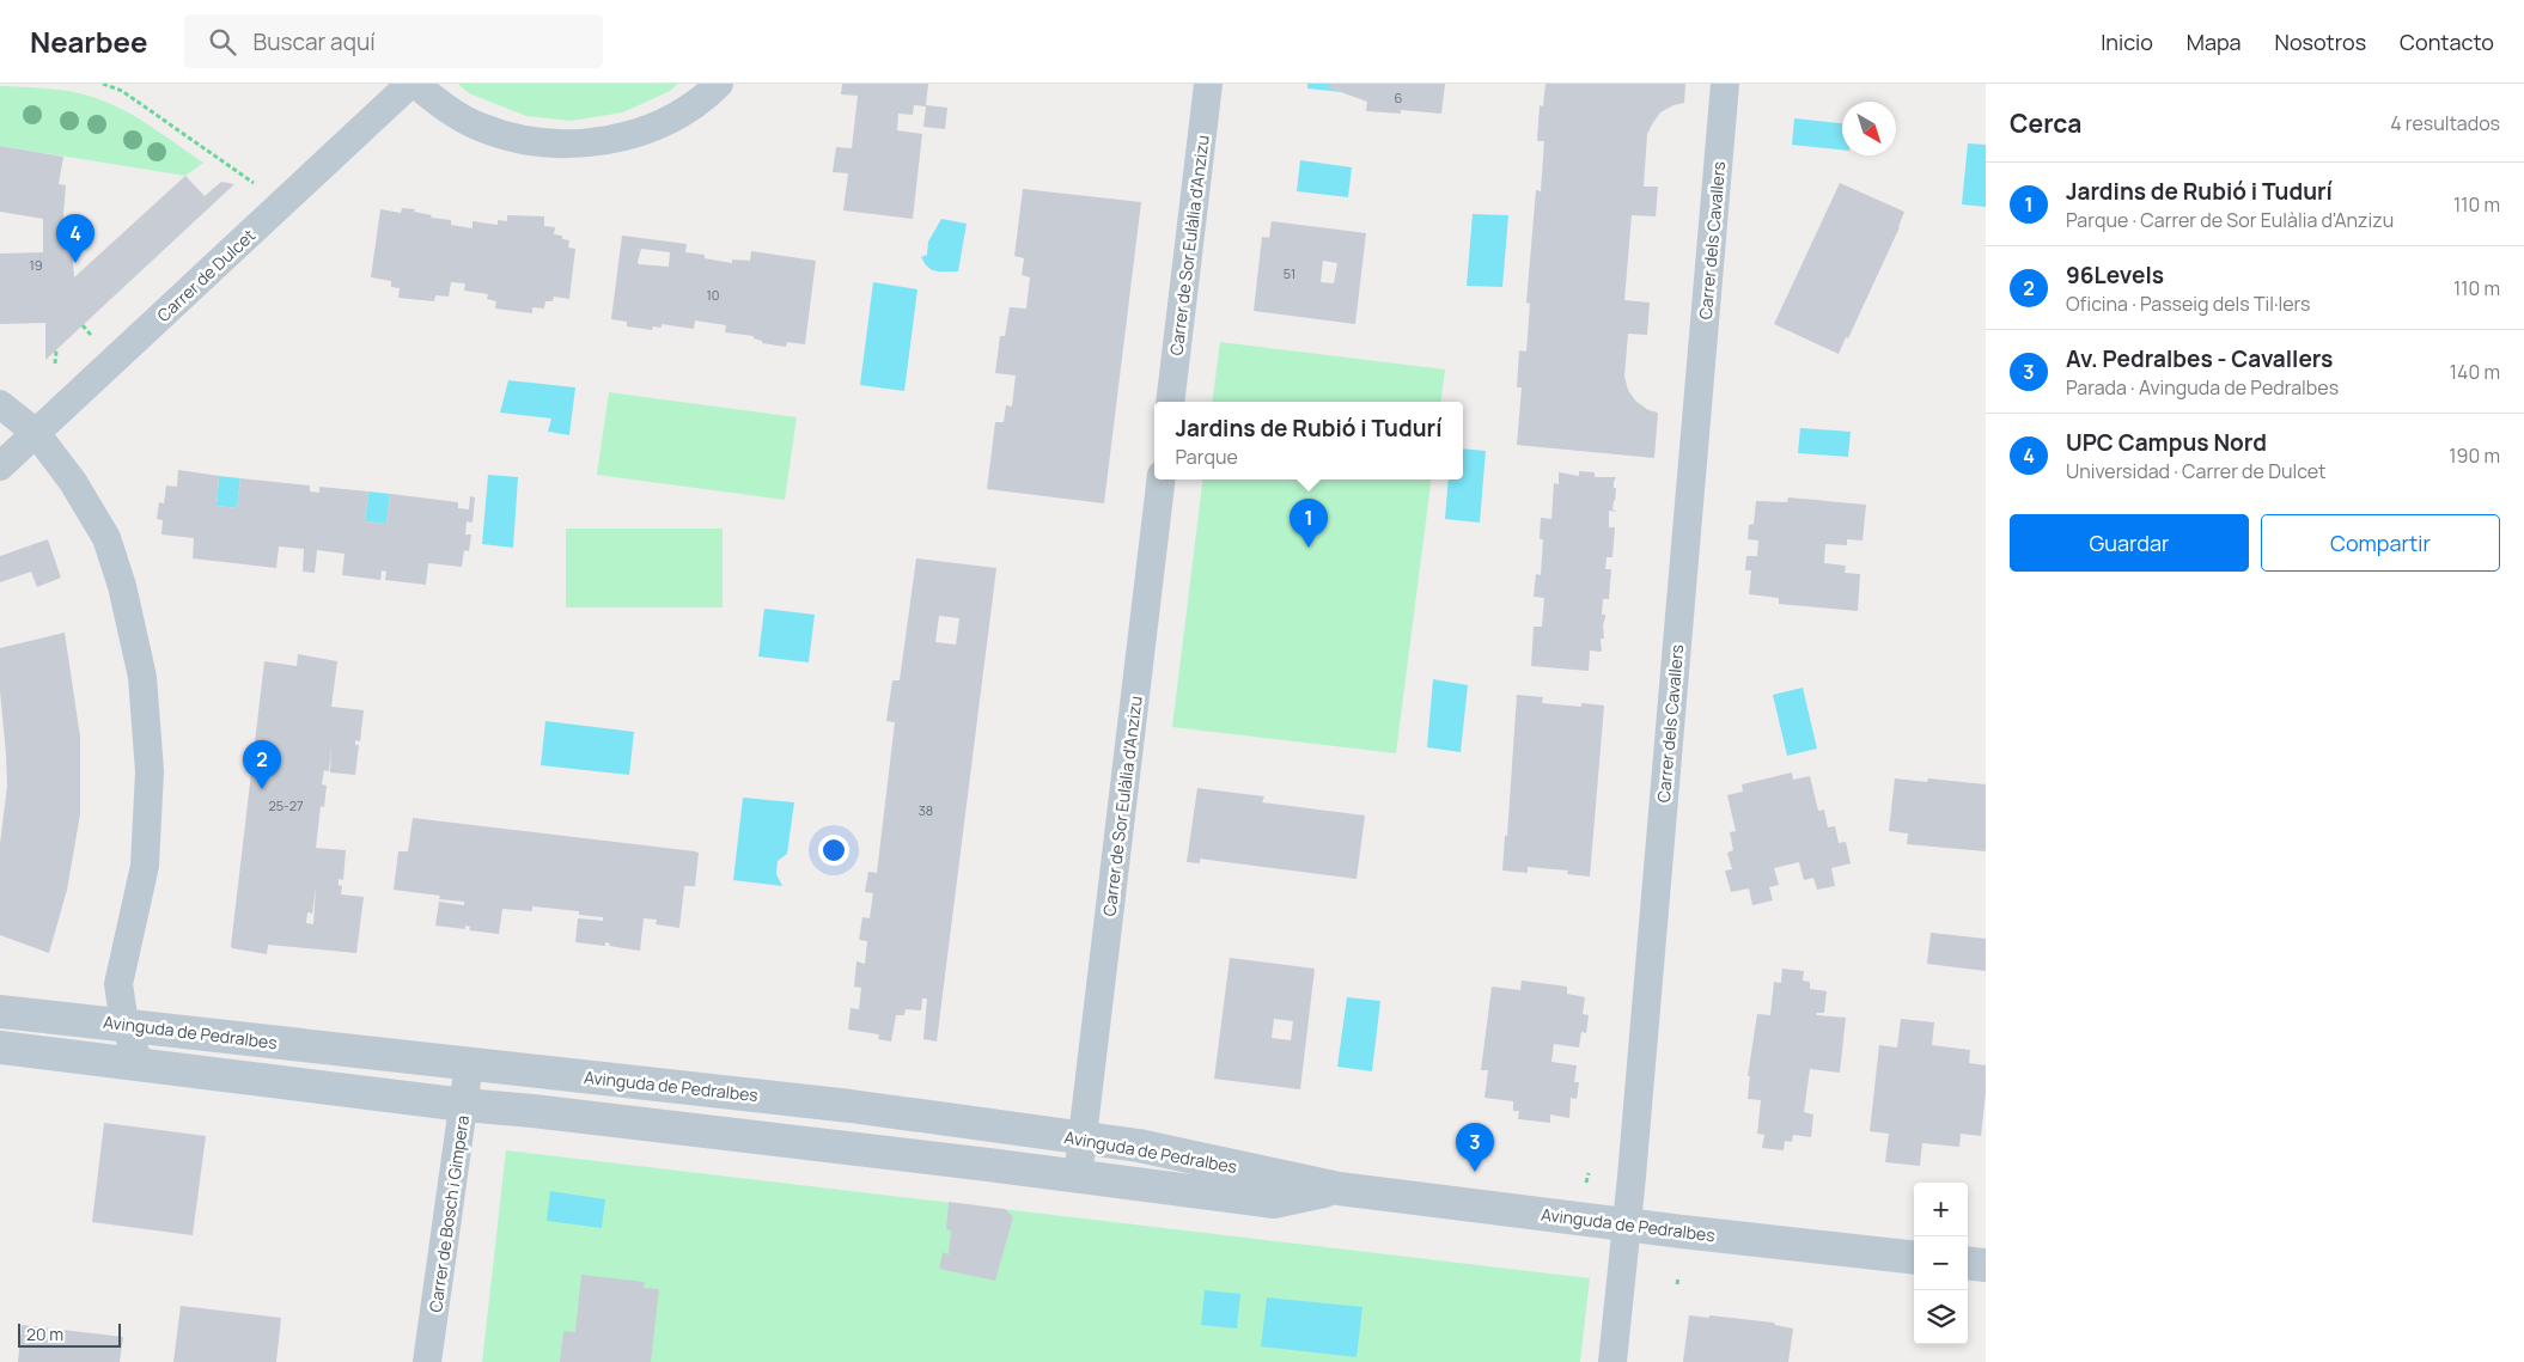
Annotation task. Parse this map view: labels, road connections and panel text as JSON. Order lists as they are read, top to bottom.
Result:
{
  "streets": {
    "street": [
      "Carrer dels Cavallers",
      "Carrer de Sor Eulàlia d'Anzizu",
      "Carrer de Dulcet",
      "Avinguda de Pedralbes",
      "Carrer de Bosch i Gimpera"
    ]
  },
  "crossings": [
    ["Carrer dels Cavallers", "Avinguda de Pedralbes"],
    ["Carrer de Sor Eulàlia d'Anzizu", "Avinguda de Pedralbes"],
    ["Avinguda de Pedralbes", "Carrer de Bosch i Gimpera"]
  ],
  "house_numbers": [
    "6",
    "19",
    "51",
    "10",
    "25-27",
    "38"
  ],
  "scale_bar": "20 m",
  "north": "bottom right",
  "page": {
    "header": "Nearbee",
    "search": "Buscar aquí",
    "nav": [
      "Inicio",
      "Mapa",
      "Nosotros",
      "Contacto"
    ],
    "heading": ["Cerca", "4 resultados"],
    "list": [
      {
        "mark": "1",
        "name": "Jardins de Rubió i Tudurí",
        "note": "Parque · Carrer de Sor Eulàlia d'Anzizu",
        "value": "110 m"
      },
      {
        "mark": "2",
        "name": "96Levels",
        "note": "Oficina · Passeig dels Til·lers",
        "value": "110 m"
      },
      {
        "mark": "3",
        "name": "Av. Pedralbes - Cavallers",
        "note": "Parada · Avinguda de Pedralbes",
        "value": "140 m"
      },
      {
        "mark": "4",
        "name": "UPC Campus Nord",
        "note": "Universidad · Carrer de Dulcet",
        "value": "190 m"
      }
    ],
    "pins": [
      "4",
      "1",
      "2",
      "3"
    ],
    "popup": ["Jardins de Rubió i Tudurí", "Parque"],
    "buttons": ["Guardar", "Compartir"],
    "map_buttons": ["+", "−"],
    "scale": "20 m"
  }
}
